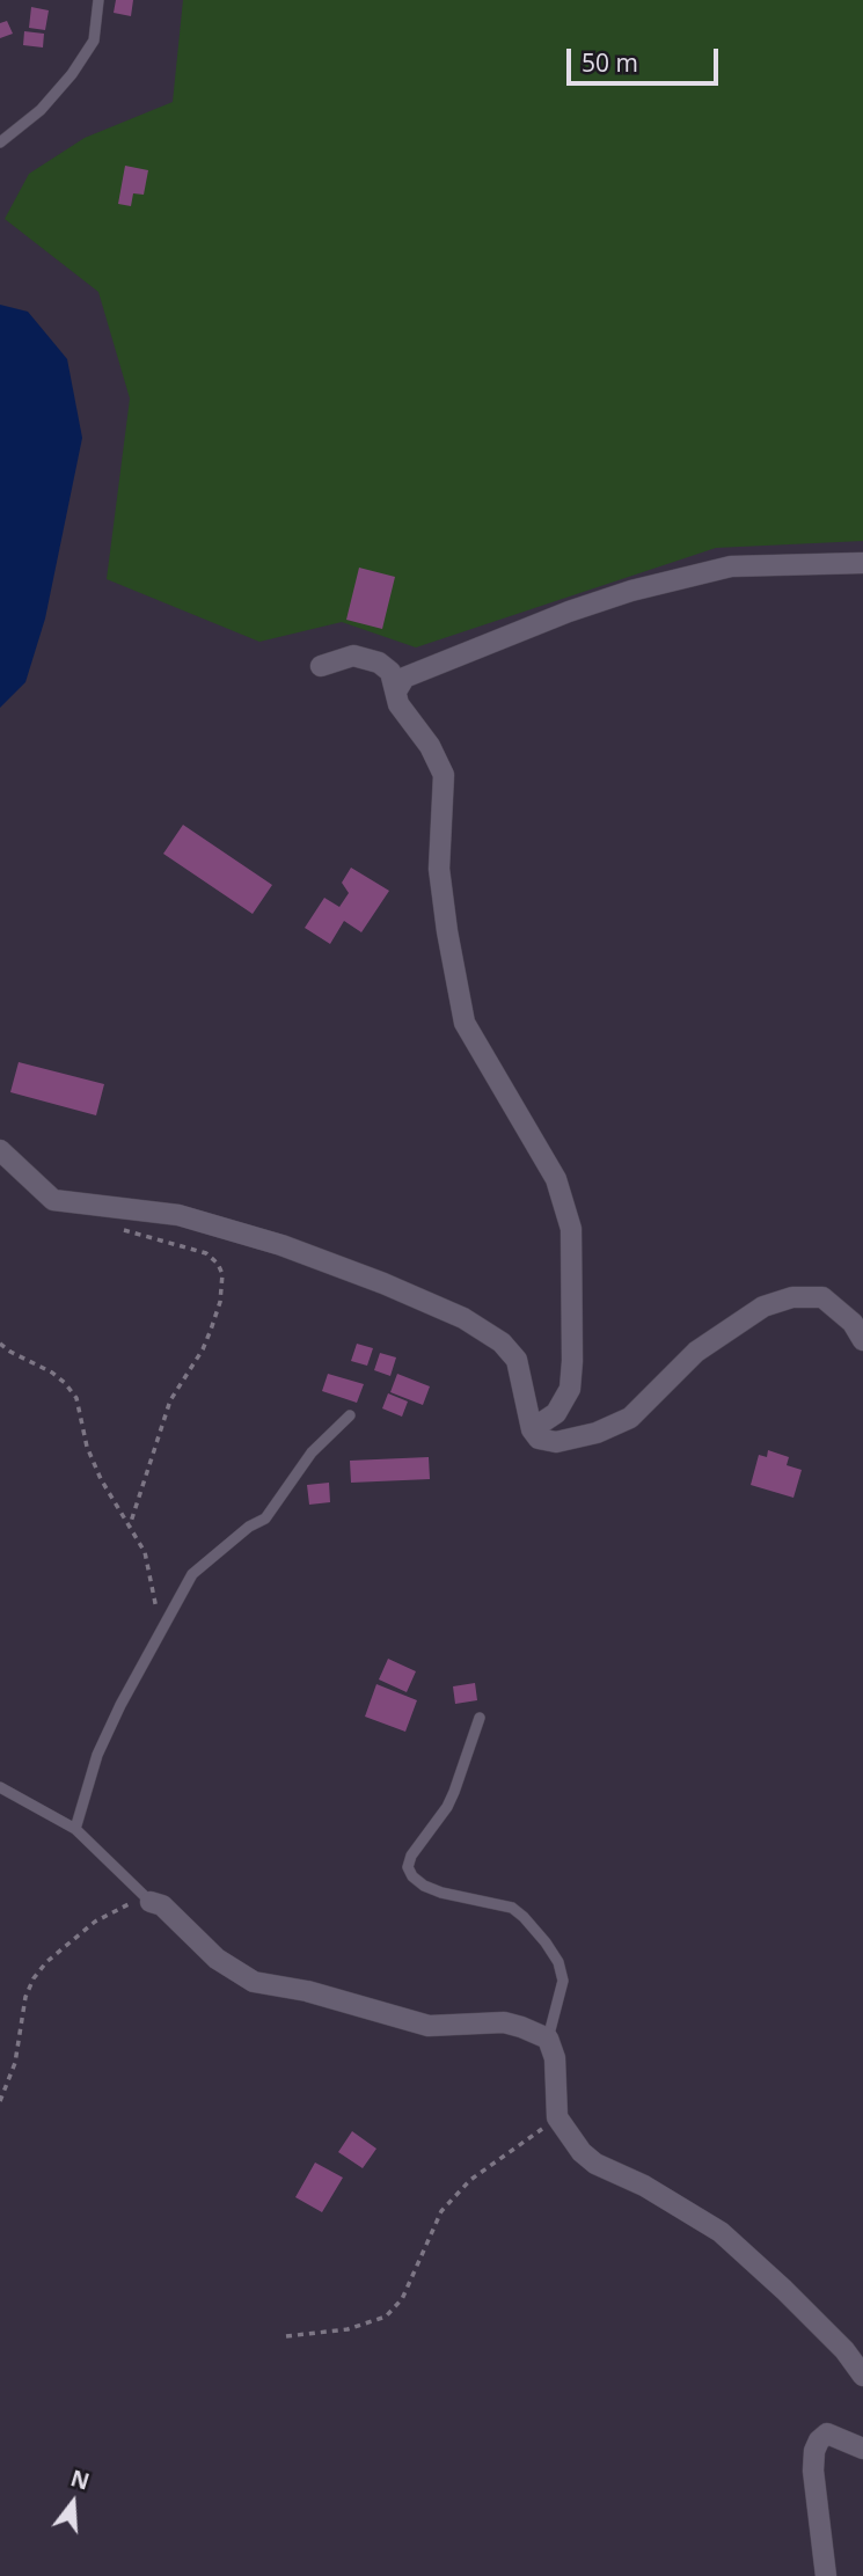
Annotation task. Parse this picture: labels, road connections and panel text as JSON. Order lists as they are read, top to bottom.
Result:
{
  "scale_bar": "50 m",
  "north": "top"
}
